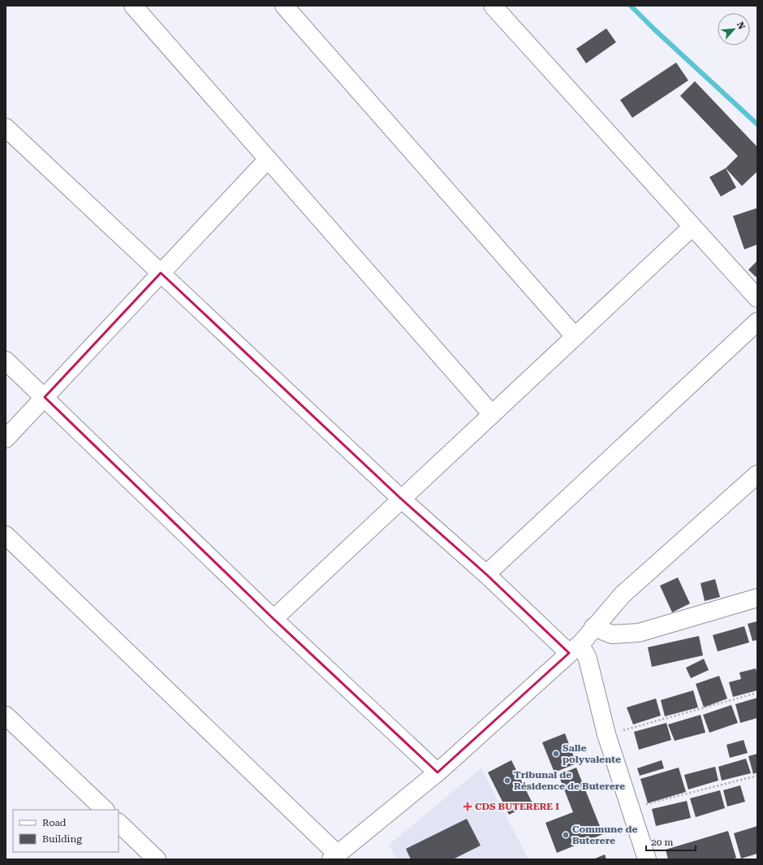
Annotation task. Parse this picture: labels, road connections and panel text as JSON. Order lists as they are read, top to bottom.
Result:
{
  "places": {
    "other": ["Salle polyvalente", "Tribunal de Résidence de Buterere", "Commune de Buterere"],
    "health": ["CDS BUTERERE I"]
  },
  "legend": ["Road", "Building"],
  "scale_bar": "20 m",
  "north": "top right"
}
